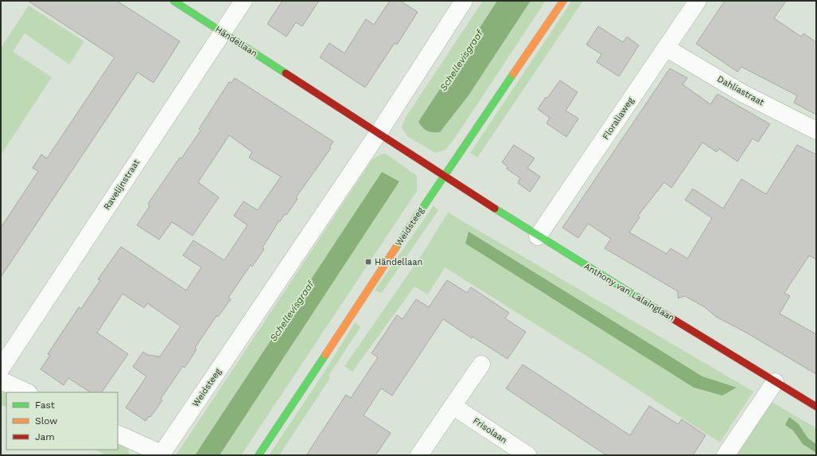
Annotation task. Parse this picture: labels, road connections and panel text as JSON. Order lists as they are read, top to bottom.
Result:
{
  "streets": {
    "street": [
      "Händellaan",
      "Dahliastraat",
      "Floraliaweg",
      "Ravelijnstraat",
      "Weidsteeg",
      "Anthony van Lalainglaan",
      "Frisolaan"
    ]
  },
  "crossings": [
    ["Händellaan", "Ravelijnstraat"],
    ["Händellaan", "Weidsteeg"],
    ["Händellaan", "Anthony van Lalainglaan"],
    ["Dahliastraat", "Floraliaweg"],
    ["Floraliaweg", "Anthony van Lalainglaan"],
    ["Weidsteeg", "Anthony van Lalainglaan"]
  ],
  "water": ["Schellevisgraaf"],
  "places": {
    "transit": ["Händellaan"]
  },
  "legend": ["Fast", "Slow", "Jam"]
}
